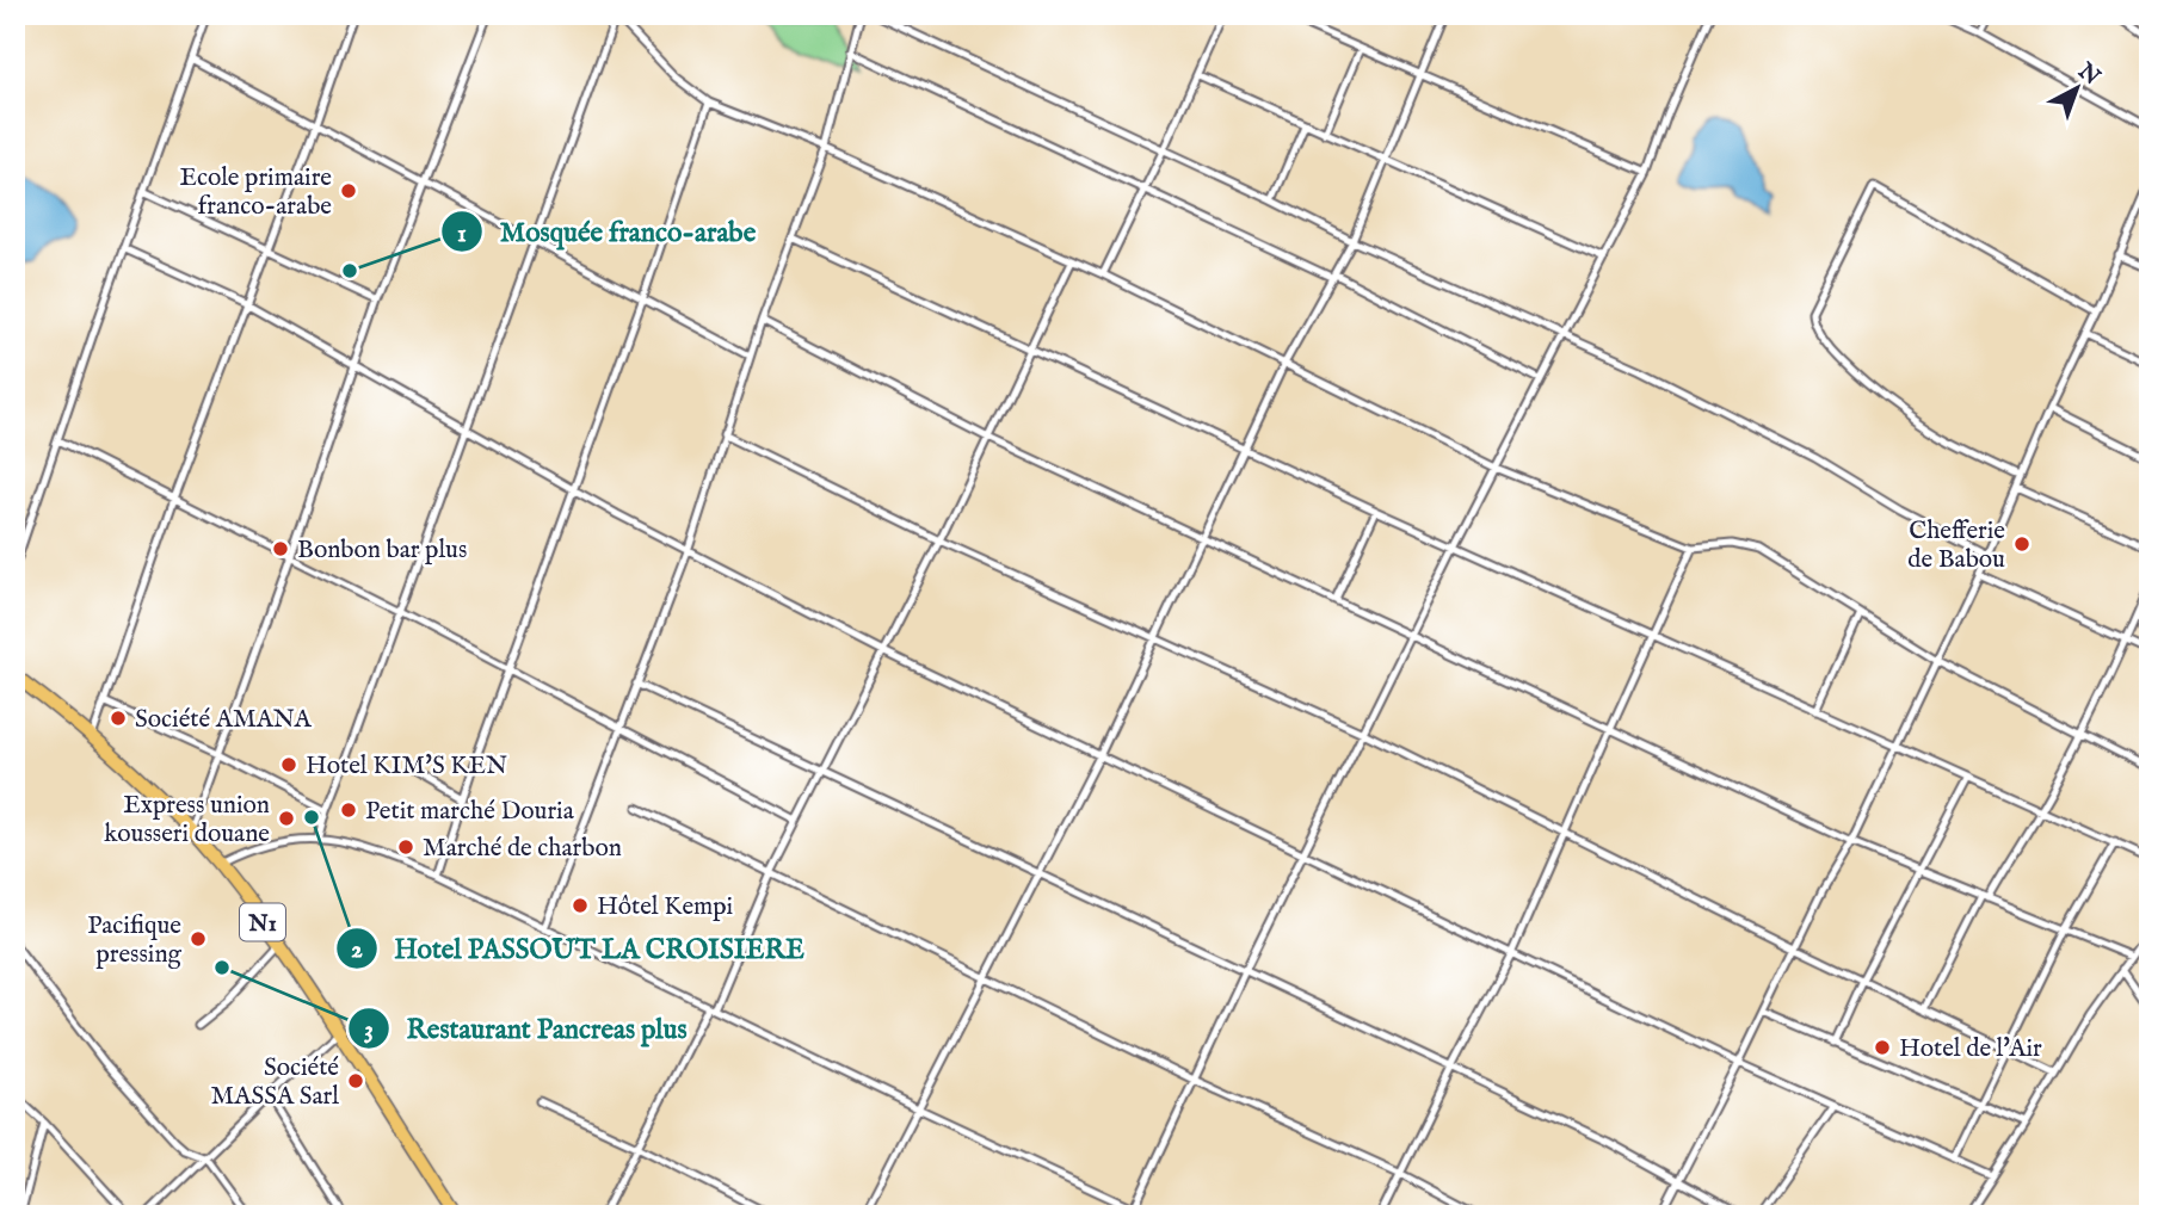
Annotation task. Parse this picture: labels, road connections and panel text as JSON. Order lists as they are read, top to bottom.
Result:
{
  "streets": {
    "highway": ["N1"]
  },
  "places": [
    "Ecole primaire franco-arabe",
    "Mosquée franco-arabe",
    "Chefferie de Babou",
    "Bonbon bar plus",
    "Société AMANA",
    "Hotel KIM'S KEN",
    "Petit marché Douria",
    "Hotel PASSOUT LA CROISIERE",
    "Express union kousseri douane",
    "Marché de charbon",
    "Hôtel Kempi",
    "Pacifique pressing",
    "Restaurant Pancreas plus",
    "Hotel de l'Air",
    "Société MASSA Sarl"
  ],
  "north": "top right"
}
